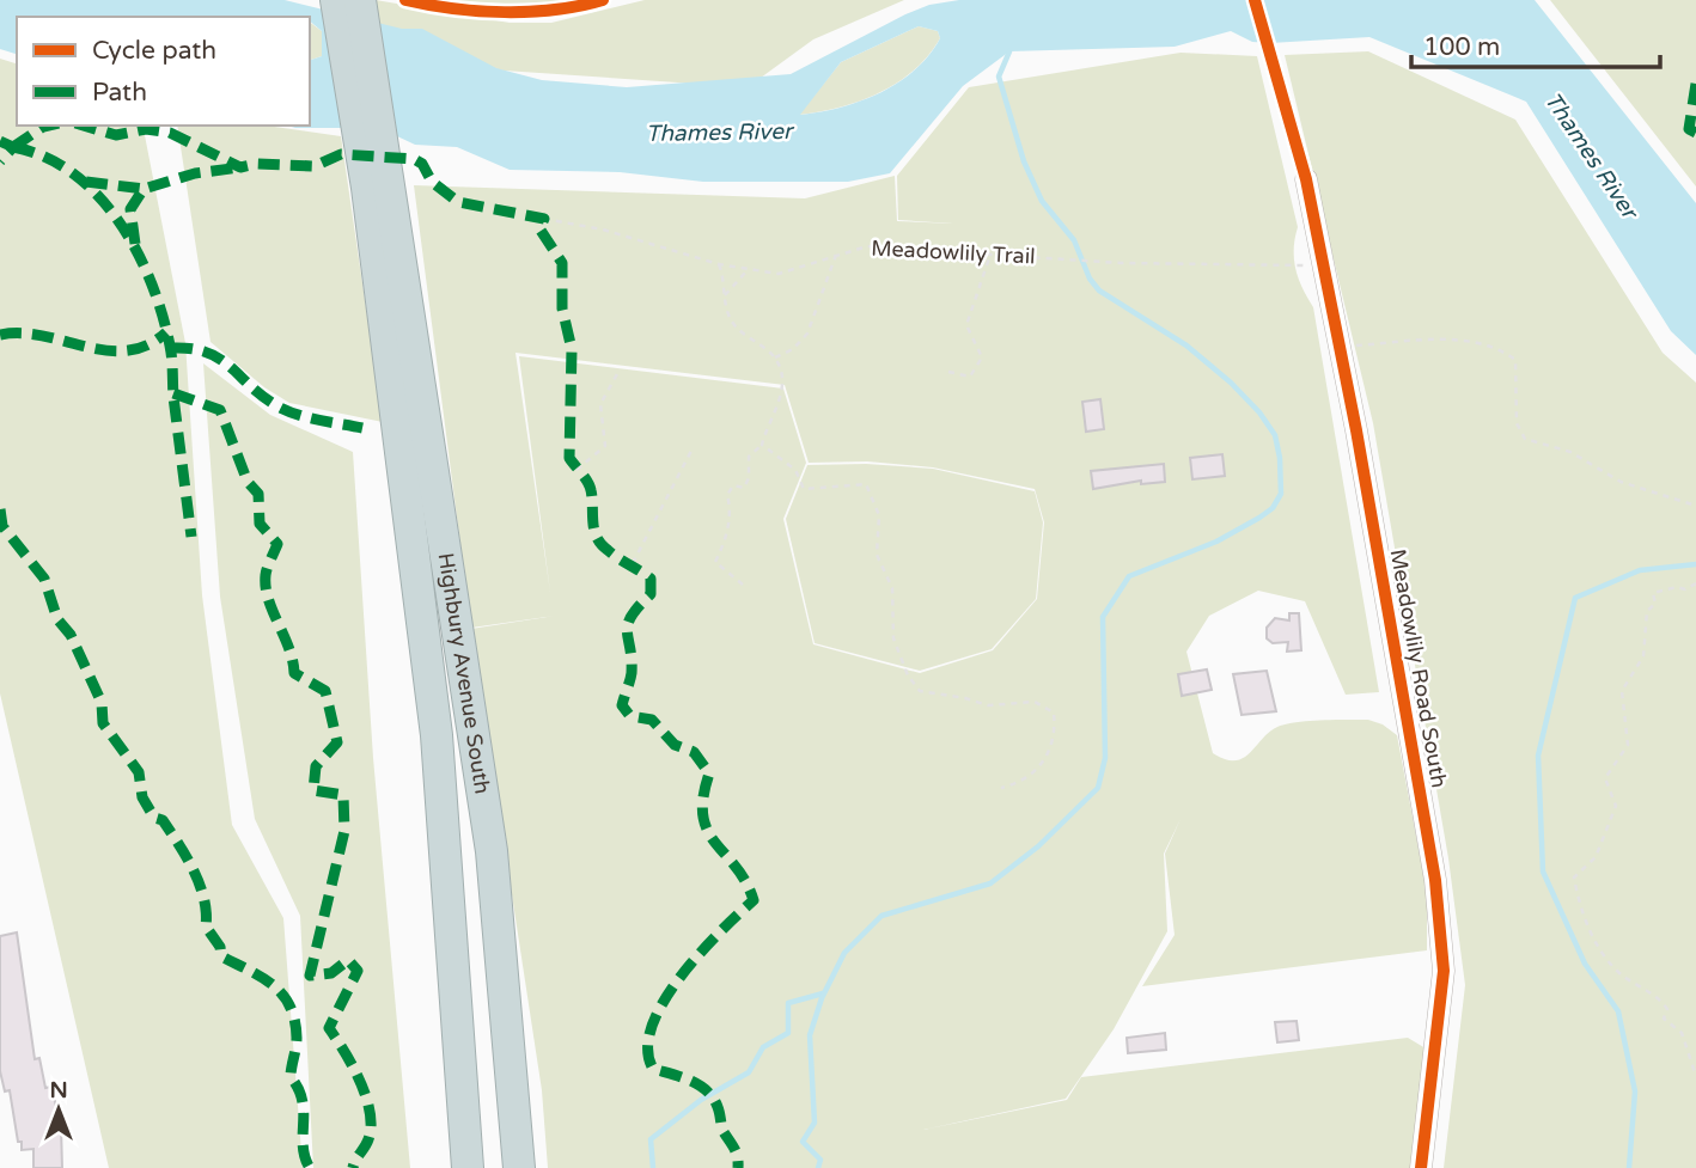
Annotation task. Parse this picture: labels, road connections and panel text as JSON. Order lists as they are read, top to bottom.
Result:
{
  "streets": {
    "highway": ["Highbury Avenue South"],
    "street": ["Meadowlily Road South"],
    "path": ["Meadowlily Trail"]
  },
  "crossings": [
    ["Meadowlily Trail", "Meadowlily Road South"]
  ],
  "water": ["Thames River"],
  "legend": ["Cycle path", "Path"],
  "scale_bar": "100 m",
  "north": "top"
}
